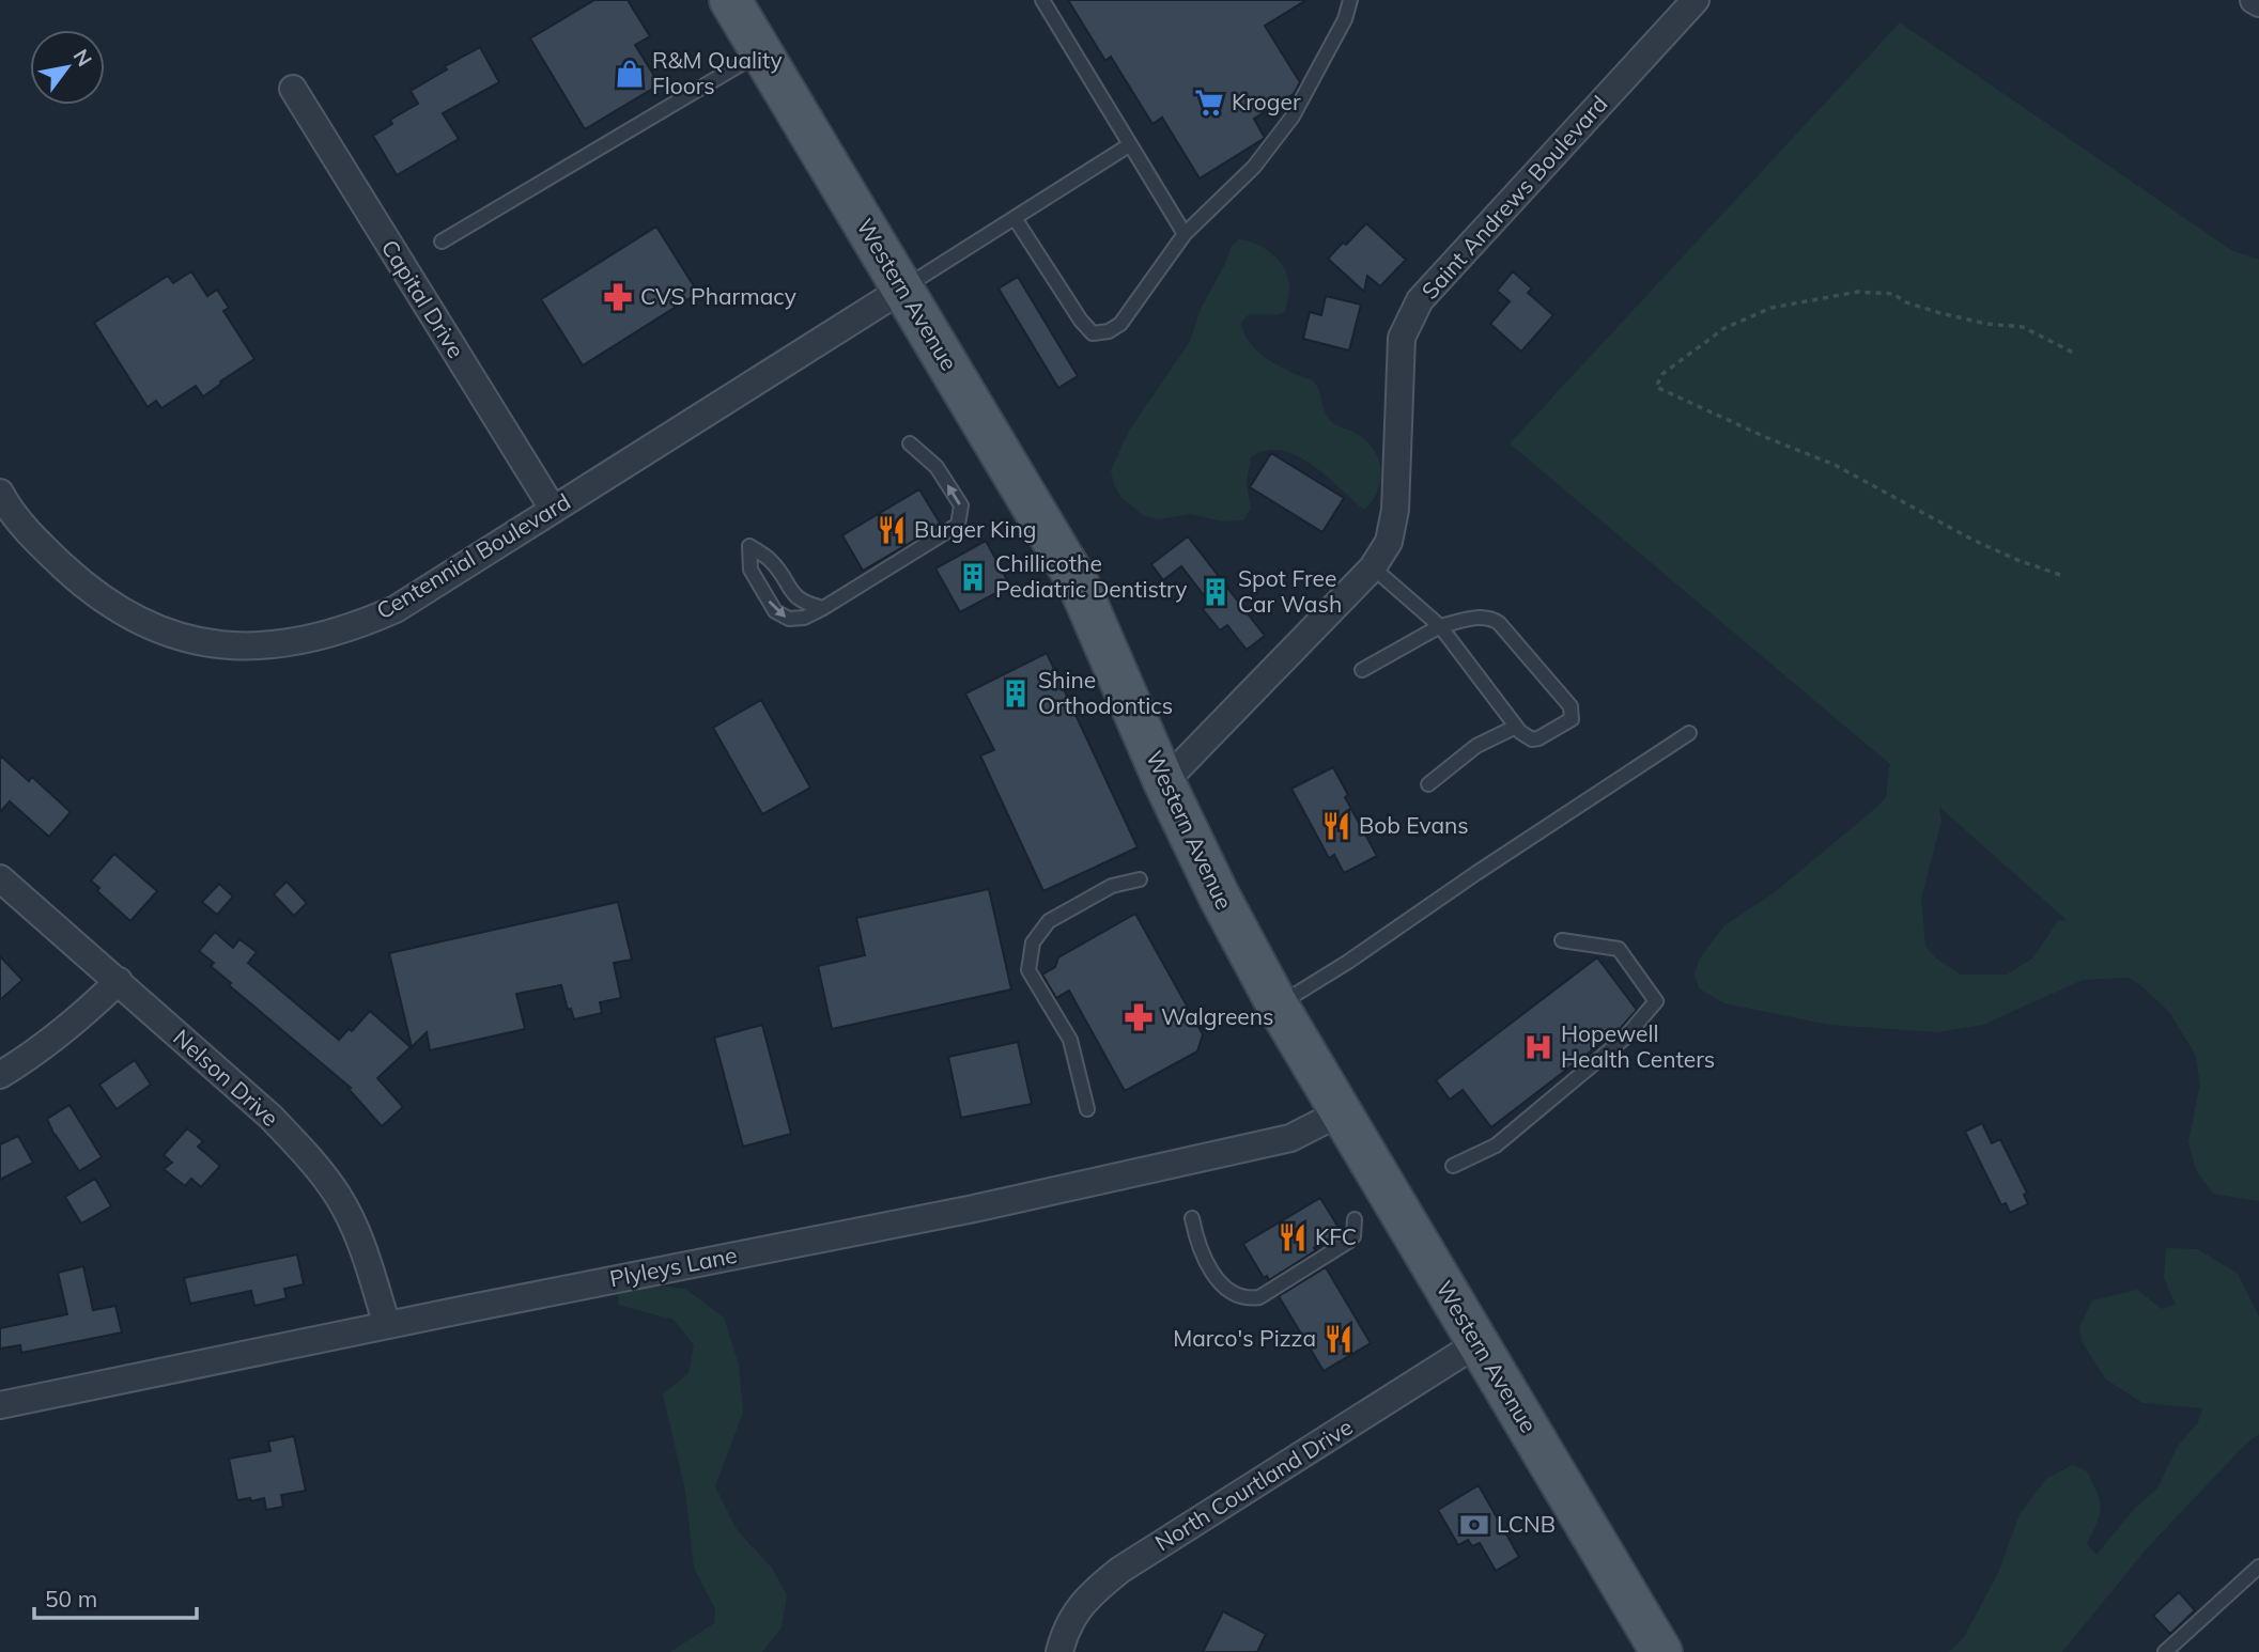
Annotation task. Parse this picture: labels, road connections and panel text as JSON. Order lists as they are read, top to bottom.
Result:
{
  "streets": {
    "main road": ["Western Avenue"],
    "street": [
      "Saint Andrews Boulevard",
      "Capital Drive",
      "Centennial Boulevard",
      "Nelson Drive",
      "Plyleys Lane",
      "North Courtland Drive"
    ]
  },
  "crossings": [
    ["Saint Andrews Boulevard", "Western Avenue"],
    ["Western Avenue", "Centennial Boulevard"],
    ["Western Avenue", "Plyleys Lane"],
    ["Western Avenue", "North Courtland Drive"],
    ["Capital Drive", "Centennial Boulevard"],
    ["Nelson Drive", "Plyleys Lane"]
  ],
  "places": {
    "shop": ["R&M Quality Floors"],
    "supermarket": ["Kroger"],
    "pharmacy": ["CVS Pharmacy", "Walgreens"],
    "restaurant": [
      "Burger King",
      "Bob Evans",
      "KFC",
      "Marco's Pizza"
    ],
    "building": ["Chillicothe Pediatric Dentistry", "Spot Free Car Wash", "Shine Orthodontics"],
    "hospital": ["Hopewell Health Centers"],
    "bank": ["LCNB"]
  },
  "scale_bar": "50 m",
  "north": "top right"
}
